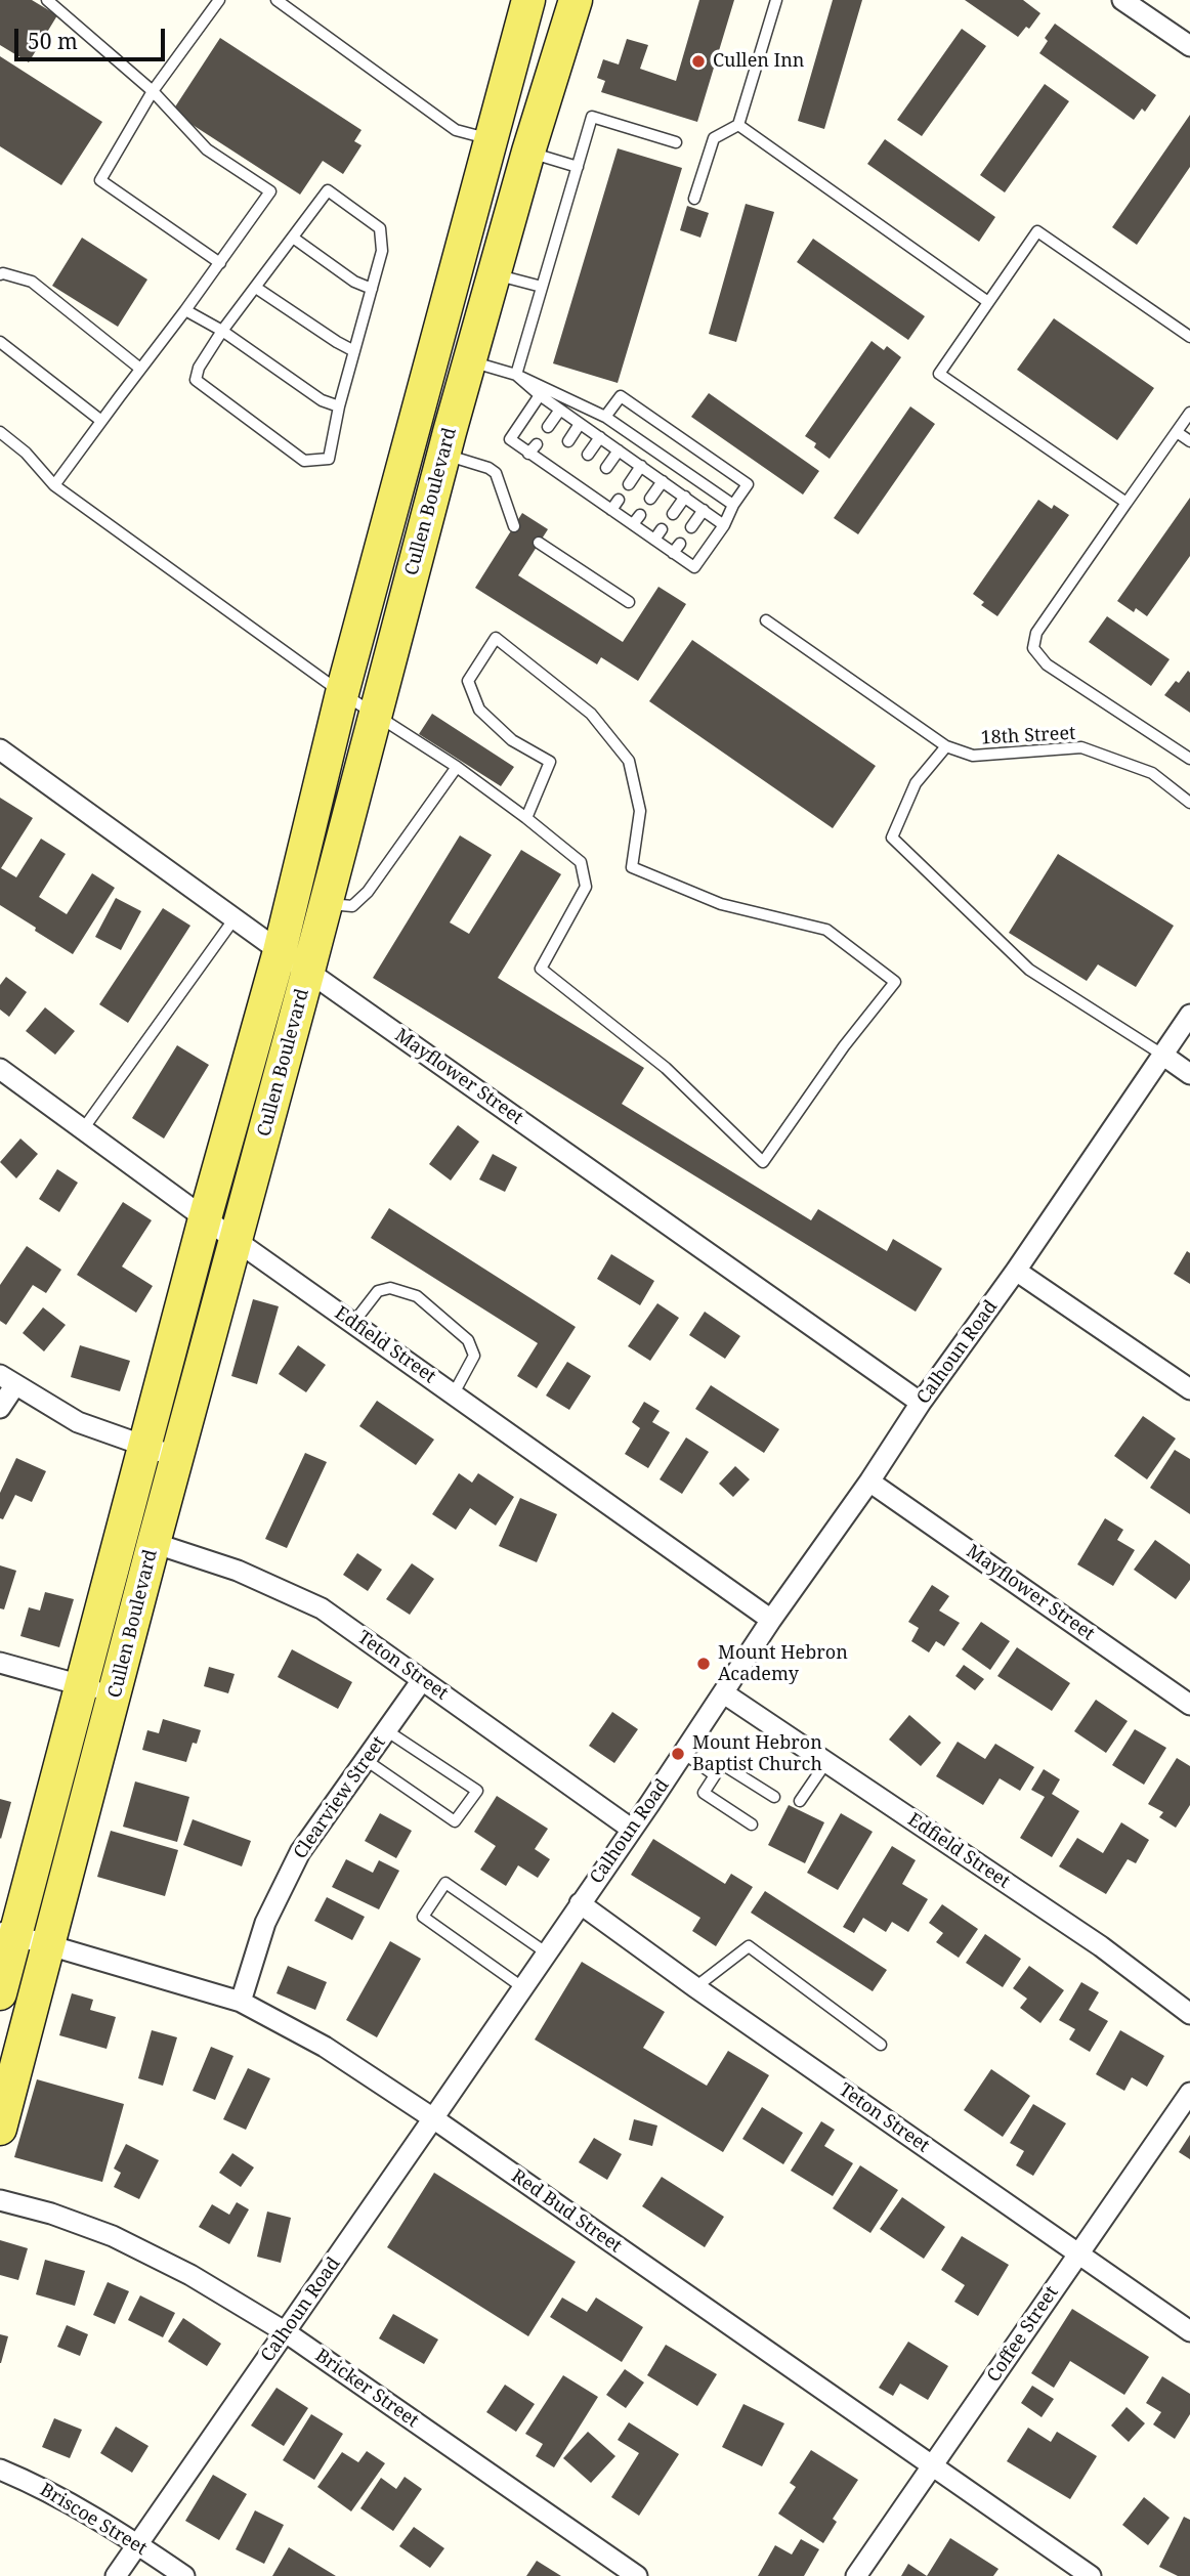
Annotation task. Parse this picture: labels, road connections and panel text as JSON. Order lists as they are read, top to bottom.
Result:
{
  "streets": {
    "main road": ["Cullen Boulevard"],
    "street": [
      "Mayflower Street",
      "Edfield Street",
      "Calhoun Road",
      "Teton Street",
      "Clearview Street",
      "Red Bud Street",
      "Coffee Street",
      "Bricker Street",
      "Briscoe Street"
    ],
    "lane": ["18th Street"]
  },
  "crossings": [
    ["Cullen Boulevard", "Mayflower Street"],
    ["Cullen Boulevard", "Edfield Street"],
    ["Cullen Boulevard", "Teton Street"],
    ["Cullen Boulevard", "Red Bud Street"],
    ["Mayflower Street", "Calhoun Road"],
    ["Edfield Street", "Calhoun Road"],
    ["Calhoun Road", "Teton Street"],
    ["Calhoun Road", "Red Bud Street"],
    ["Calhoun Road", "Bricker Street"],
    ["Calhoun Road", "Briscoe Street"],
    ["Teton Street", "Clearview Street"],
    ["Teton Street", "Coffee Street"],
    ["Clearview Street", "Red Bud Street"],
    ["Red Bud Street", "Coffee Street"]
  ],
  "places": ["Cullen Inn", "Mount Hebron Academy", "Mount Hebron Baptist Church"],
  "scale_bar": "50 m"
}
